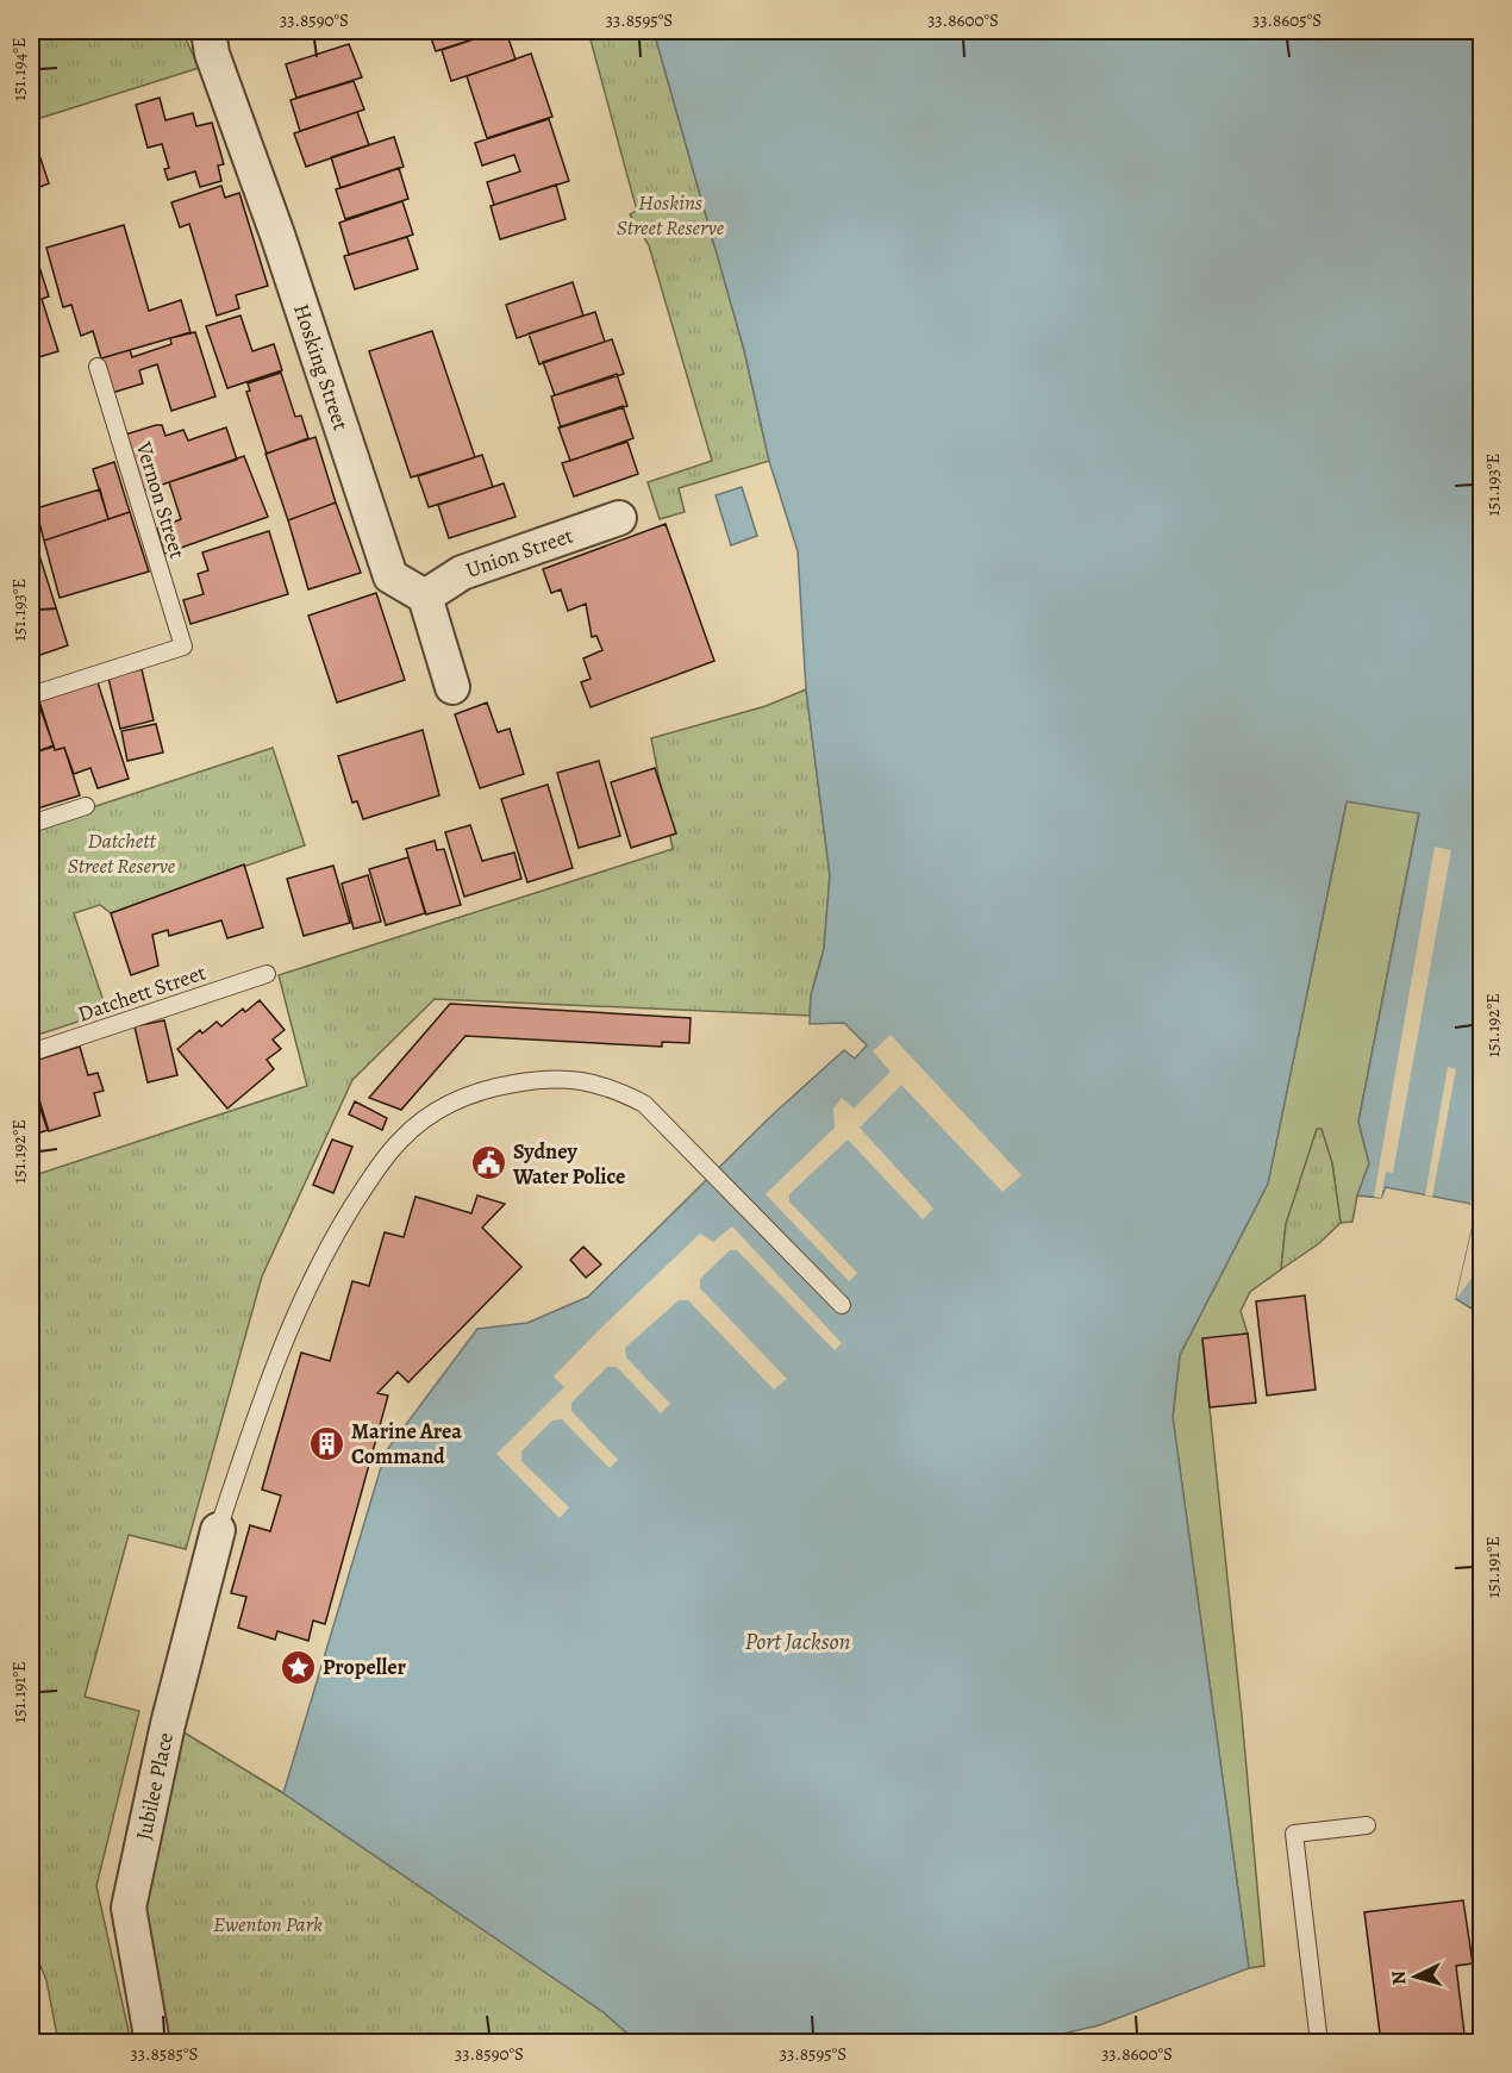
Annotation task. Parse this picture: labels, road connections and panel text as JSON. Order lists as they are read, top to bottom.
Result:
{
  "streets": {
    "street": ["Hosking Street", "Union Street", "Jubilee Place"],
    "lane": ["Vernon Street", "Datchett Street"]
  },
  "crossings": [
    ["Hosking Street", "Union Street"]
  ],
  "water": ["Port Jackson"],
  "parks": ["Hoskins Street Reserve", "Datchett Street Reserve", "Ewenton Park"],
  "places": {
    "public building": ["Sydney Water Police"],
    "building": ["Marine Area Command"],
    "place": ["Propeller"]
  },
  "north": "left",
  "coordinates": [
    "33.8590°S",
    "33.8595°S",
    "33.8600°S",
    "33.8605°S",
    "151.194°E",
    "151.193°E",
    "151.192°E",
    "151.191°E",
    "33.8585°S"
  ]
}
